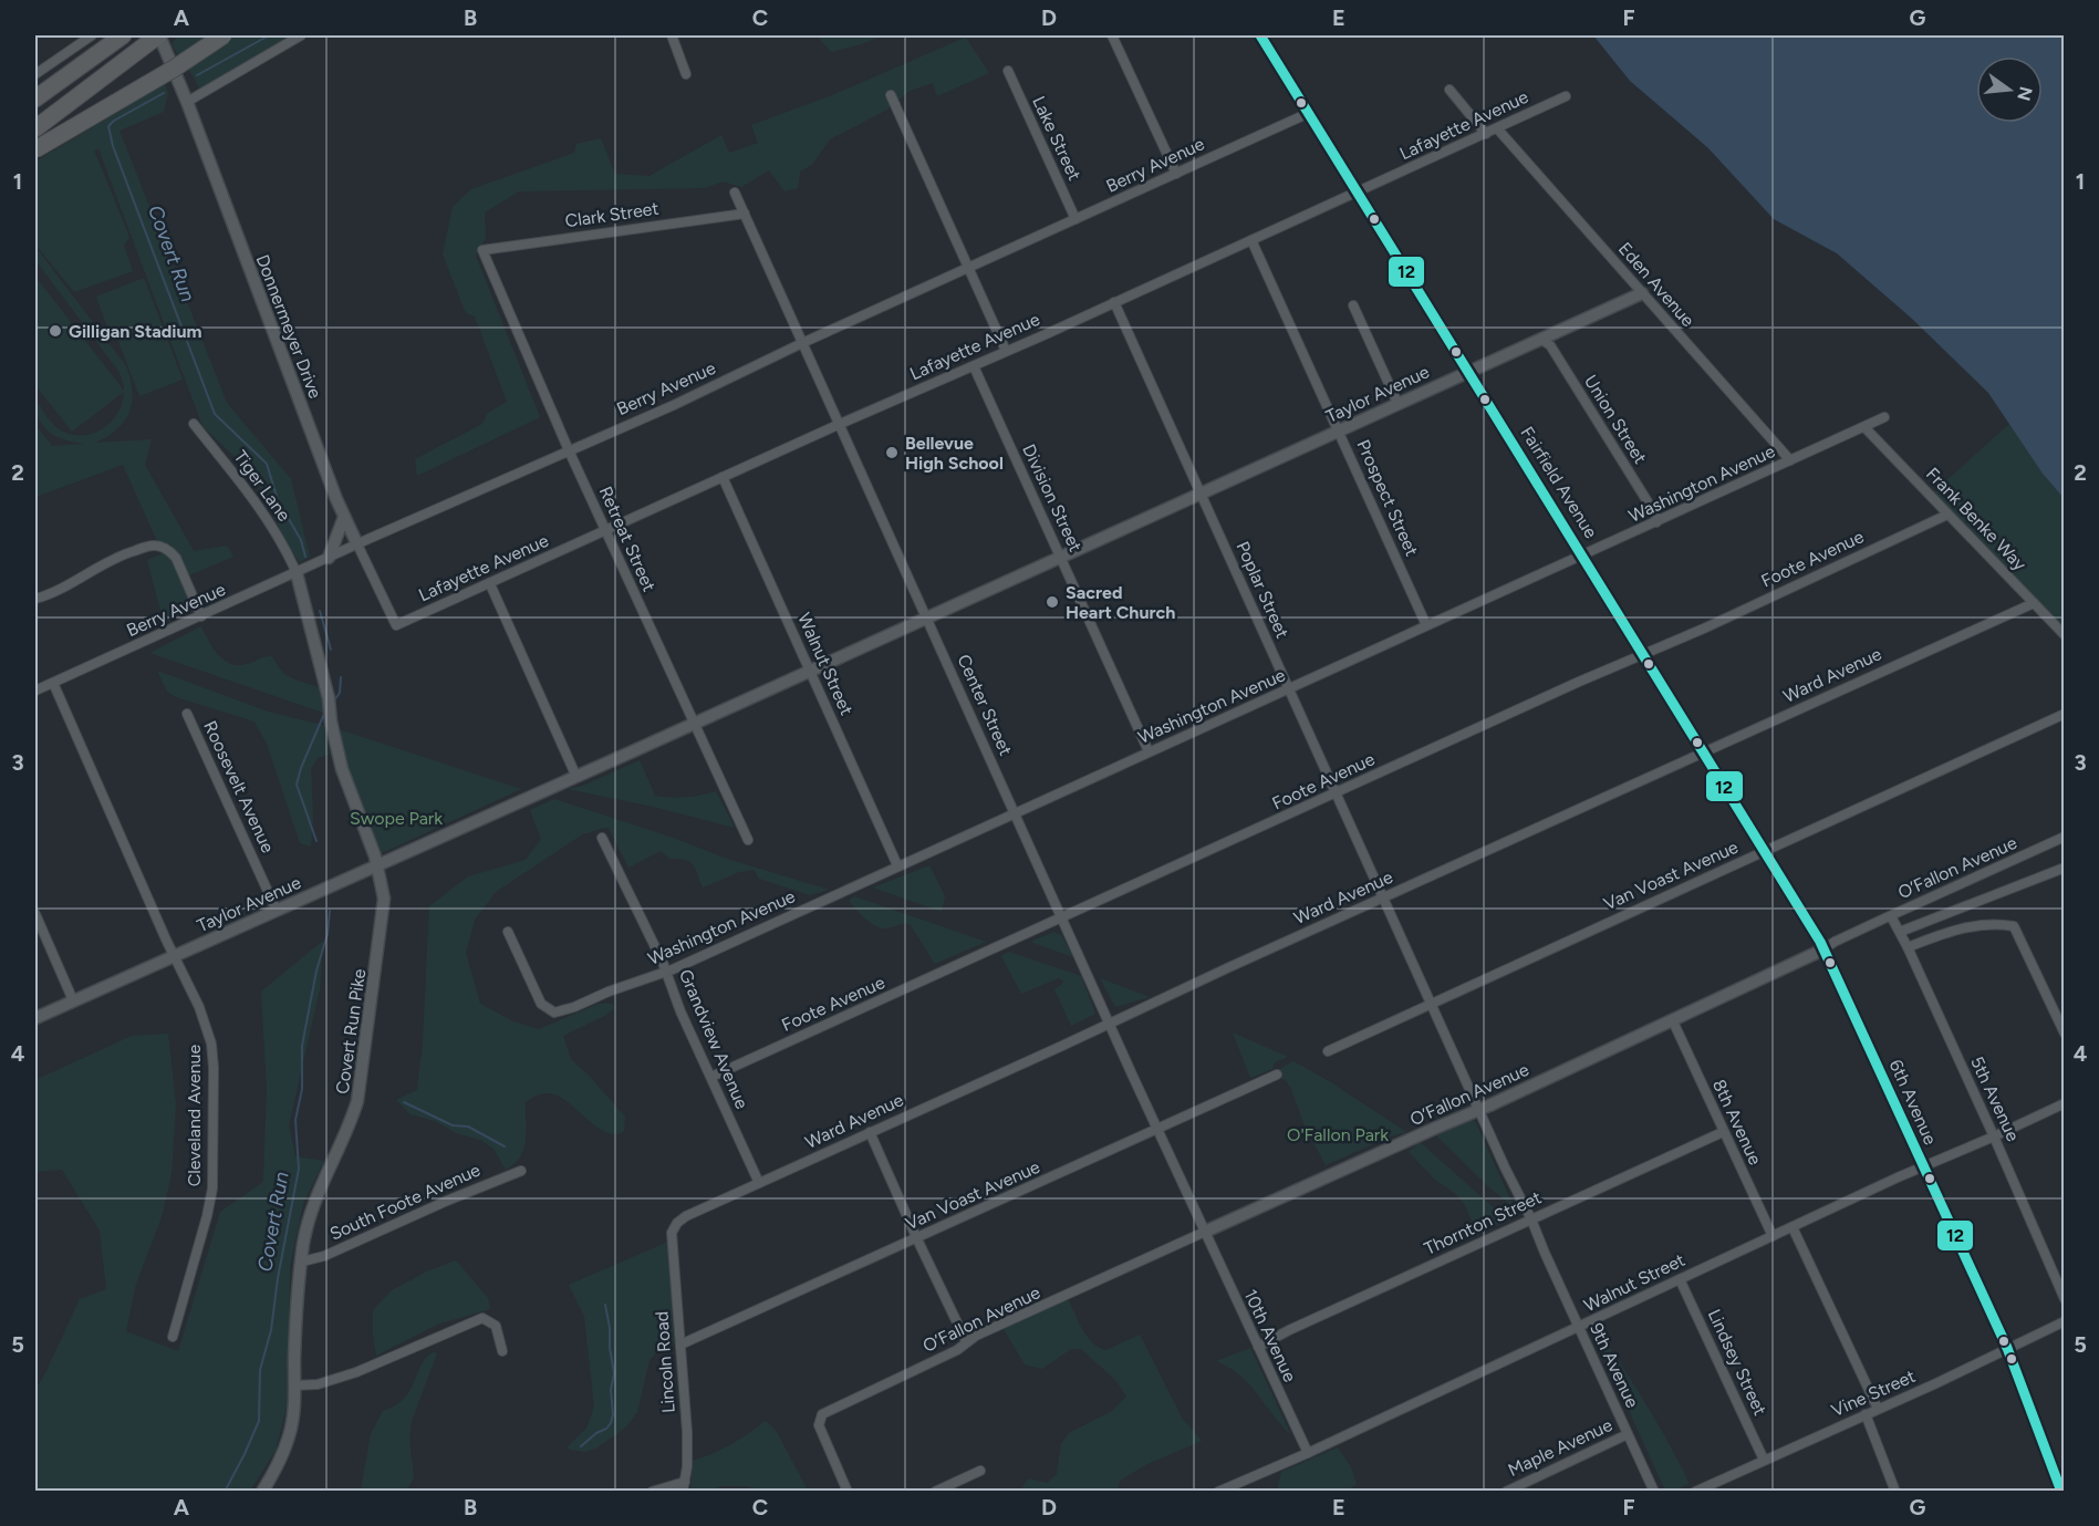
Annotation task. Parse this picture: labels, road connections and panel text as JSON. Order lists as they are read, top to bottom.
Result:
{
  "streets": {
    "main road": ["Fairfield Avenue", "6th Avenue"],
    "street": [
      "Lafayette Avenue",
      "Lake Street",
      "Berry Avenue",
      "Clark Street",
      "Eden Avenue",
      "Donnermeyer Drive",
      "Taylor Avenue",
      "Union Street",
      "Washington Avenue",
      "Tiger Lane",
      "Division Street",
      "Prospect Street",
      "Frank Benke Way",
      "Retreat Street",
      "Foote Avenue",
      "Poplar Street",
      "Walnut Street",
      "Ward Avenue",
      "Center Street",
      "Roosevelt Avenue",
      "O’Fallon Avenue",
      "Van Voast Avenue",
      "Covert Run Pike",
      "Grandview Avenue",
      "5th Avenue",
      "Cleveland Avenue",
      "8th Avenue",
      "South Foote Avenue",
      "Thornton Street",
      "10th Avenue",
      "Lincoln Road",
      "Lindsey Street",
      "9th Avenue",
      "Vine Street",
      "Maple Avenue"
    ]
  },
  "crossings": [
    ["Lafayette Avenue", "Eden Avenue"],
    ["Lafayette Avenue", "Donnermeyer Drive"],
    ["Lafayette Avenue", "Fairfield Avenue"],
    ["Lafayette Avenue", "Division Street"],
    ["Lafayette Avenue", "Prospect Street"],
    ["Lafayette Avenue", "Retreat Street"],
    ["Lafayette Avenue", "Poplar Street"],
    ["Lafayette Avenue", "Walnut Street"],
    ["Lafayette Avenue", "Center Street"],
    ["Lake Street", "Berry Avenue"],
    ["Berry Avenue", "Donnermeyer Drive"],
    ["Berry Avenue", "Fairfield Avenue"],
    ["Berry Avenue", "Tiger Lane"],
    ["Berry Avenue", "Retreat Street"],
    ["Berry Avenue", "Center Street"],
    ["Berry Avenue", "Covert Run Pike"],
    ["Berry Avenue", "Cleveland Avenue"],
    ["Clark Street", "Retreat Street"],
    ["Clark Street", "Center Street"],
    ["Eden Avenue", "Taylor Avenue"],
    ["Eden Avenue", "Washington Avenue"],
    ["Taylor Avenue", "Union Street"],
    ["Taylor Avenue", "Fairfield Avenue"],
    ["Taylor Avenue", "Division Street"],
    ["Taylor Avenue", "Prospect Street"],
    ["Taylor Avenue", "Retreat Street"],
    ["Taylor Avenue", "Poplar Street"],
    ["Taylor Avenue", "Walnut Street"],
    ["Taylor Avenue", "Center Street"],
    ["Taylor Avenue", "Roosevelt Avenue"],
    ["Taylor Avenue", "Covert Run Pike"],
    ["Taylor Avenue", "Cleveland Avenue"],
    ["Union Street", "Washington Avenue"],
    ["Fairfield Avenue", "Washington Avenue"],
    ["Fairfield Avenue", "Foote Avenue"],
    ["Fairfield Avenue", "Ward Avenue"],
    ["Fairfield Avenue", "O’Fallon Avenue"],
    ["Fairfield Avenue", "Van Voast Avenue"],
    ["Fairfield Avenue", "6th Avenue"],
    ["Washington Avenue", "Division Street"],
    ["Washington Avenue", "Prospect Street"],
    ["Washington Avenue", "Frank Benke Way"],
    ["Washington Avenue", "Poplar Street"],
    ["Washington Avenue", "Walnut Street"],
    ["Washington Avenue", "Center Street"],
    ["Washington Avenue", "Grandview Avenue"],
    ["Tiger Lane", "Covert Run Pike"],
    ["Frank Benke Way", "Foote Avenue"],
    ["Frank Benke Way", "Ward Avenue"],
    ["Foote Avenue", "Poplar Street"],
    ["Foote Avenue", "Center Street"],
    ["Foote Avenue", "Grandview Avenue"],
    ["Poplar Street", "Ward Avenue"],
    ["Poplar Street", "O’Fallon Avenue"],
    ["Poplar Street", "Van Voast Avenue"],
    ["Poplar Street", "9th Avenue"],
    ["Walnut Street", "5th Avenue"],
    ["Walnut Street", "6th Avenue"],
    ["Walnut Street", "8th Avenue"],
    ["Walnut Street", "10th Avenue"],
    ["Walnut Street", "Lindsey Street"],
    ["Walnut Street", "9th Avenue"],
    ["Ward Avenue", "Center Street"],
    ["Ward Avenue", "Grandview Avenue"],
    ["Ward Avenue", "Lincoln Road"],
    ["Center Street", "O’Fallon Avenue"],
    ["Center Street", "Van Voast Avenue"],
    ["Center Street", "10th Avenue"],
    ["O’Fallon Avenue", "5th Avenue"],
    ["O’Fallon Avenue", "6th Avenue"],
    ["O’Fallon Avenue", "8th Avenue"],
    ["O’Fallon Avenue", "10th Avenue"],
    ["O’Fallon Avenue", "9th Avenue"],
    ["Van Voast Avenue", "Lincoln Road"],
    ["Covert Run Pike", "South Foote Avenue"],
    ["6th Avenue", "Vine Street"],
    ["8th Avenue", "Thornton Street"],
    ["Thornton Street", "10th Avenue"],
    ["Thornton Street", "9th Avenue"],
    ["Lindsey Street", "Vine Street"],
    ["9th Avenue", "Maple Avenue"]
  ],
  "water": ["Covert Run"],
  "parks": ["Swope Park", "O'Fallon Park"],
  "places": ["Gilligan Stadium", "Bellevue High School", "Sacred Heart Church"],
  "lines": ["transit line 12"],
  "north": "right",
  "grid": {
    "columns": [
      "A",
      "B",
      "C",
      "D",
      "E",
      "F",
      "G"
    ],
    "rows": [
      "1",
      "2",
      "3",
      "4",
      "5"
    ]
  }
}
